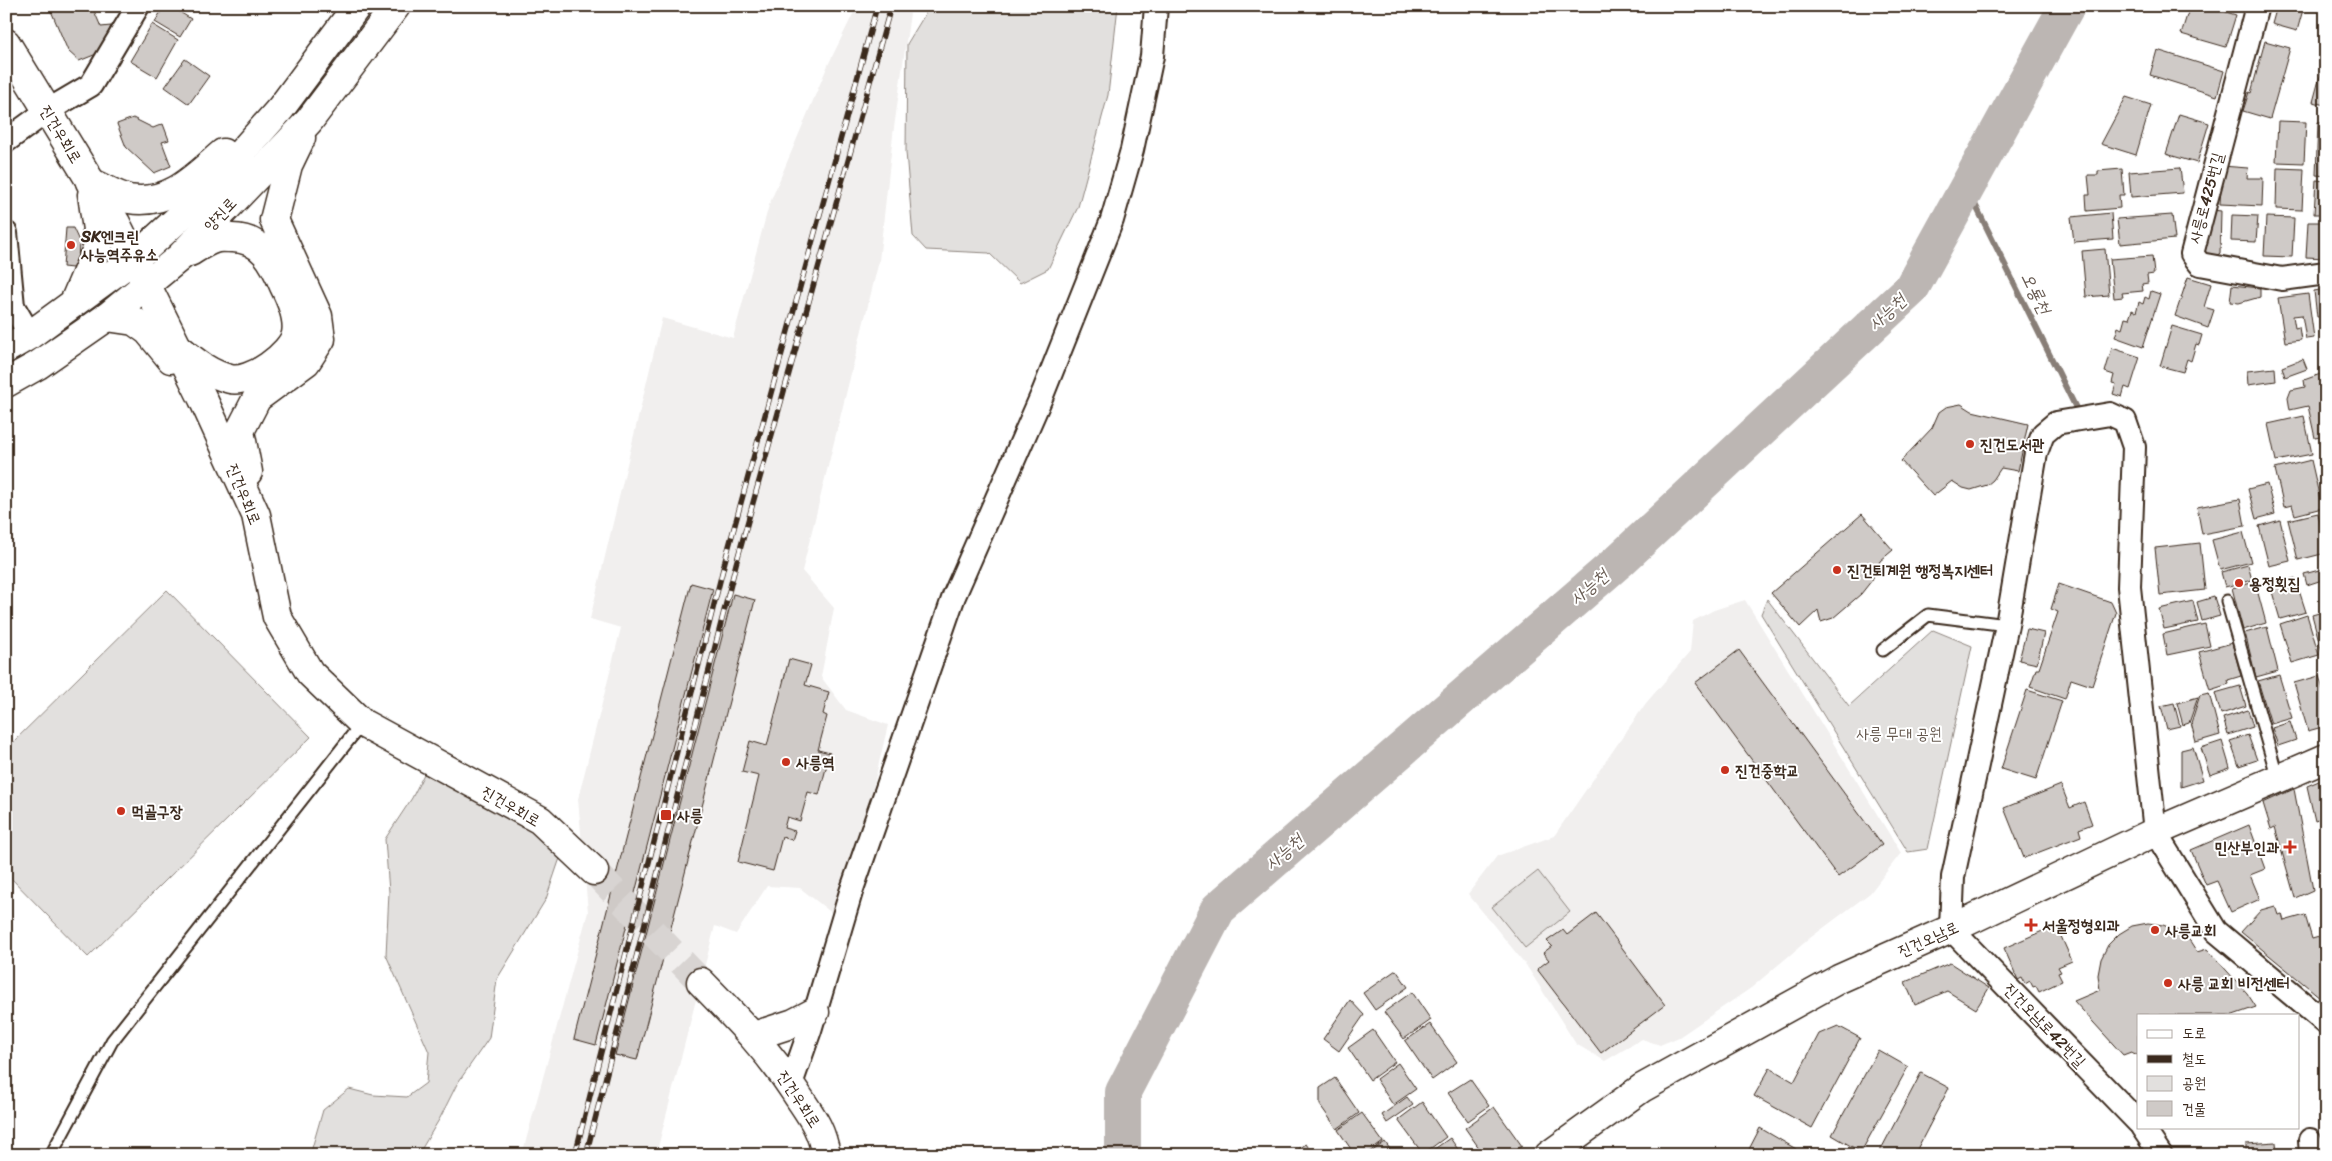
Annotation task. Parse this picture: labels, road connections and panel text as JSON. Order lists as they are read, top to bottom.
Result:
{
  "streets": {
    "main road": ["진건우회로", "양진로", "진건오남로"],
    "street": ["사릉로425번길", "진건오남로42번길"]
  },
  "crossings": [
    ["진건우회로", "양진로"],
    ["진건오남로", "진건오남로42번길"]
  ],
  "water": ["오룡천", "사능천"],
  "parks": ["사릉 무대 공원"],
  "places": {
    "other": [
      "SK엔크린 사능역주유소",
      "진건도서관",
      "진건퇴계원 행정복지센터",
      "용정횟집",
      "사릉역",
      "진건중학교",
      "먹골구장",
      "사릉교회",
      "사릉 교회 비전센터"
    ],
    "transit": ["사릉"],
    "health": ["민산부인과", "서울정형외과"]
  },
  "legend": [
    "도로",
    "철도",
    "공원",
    "건물"
  ]
}
